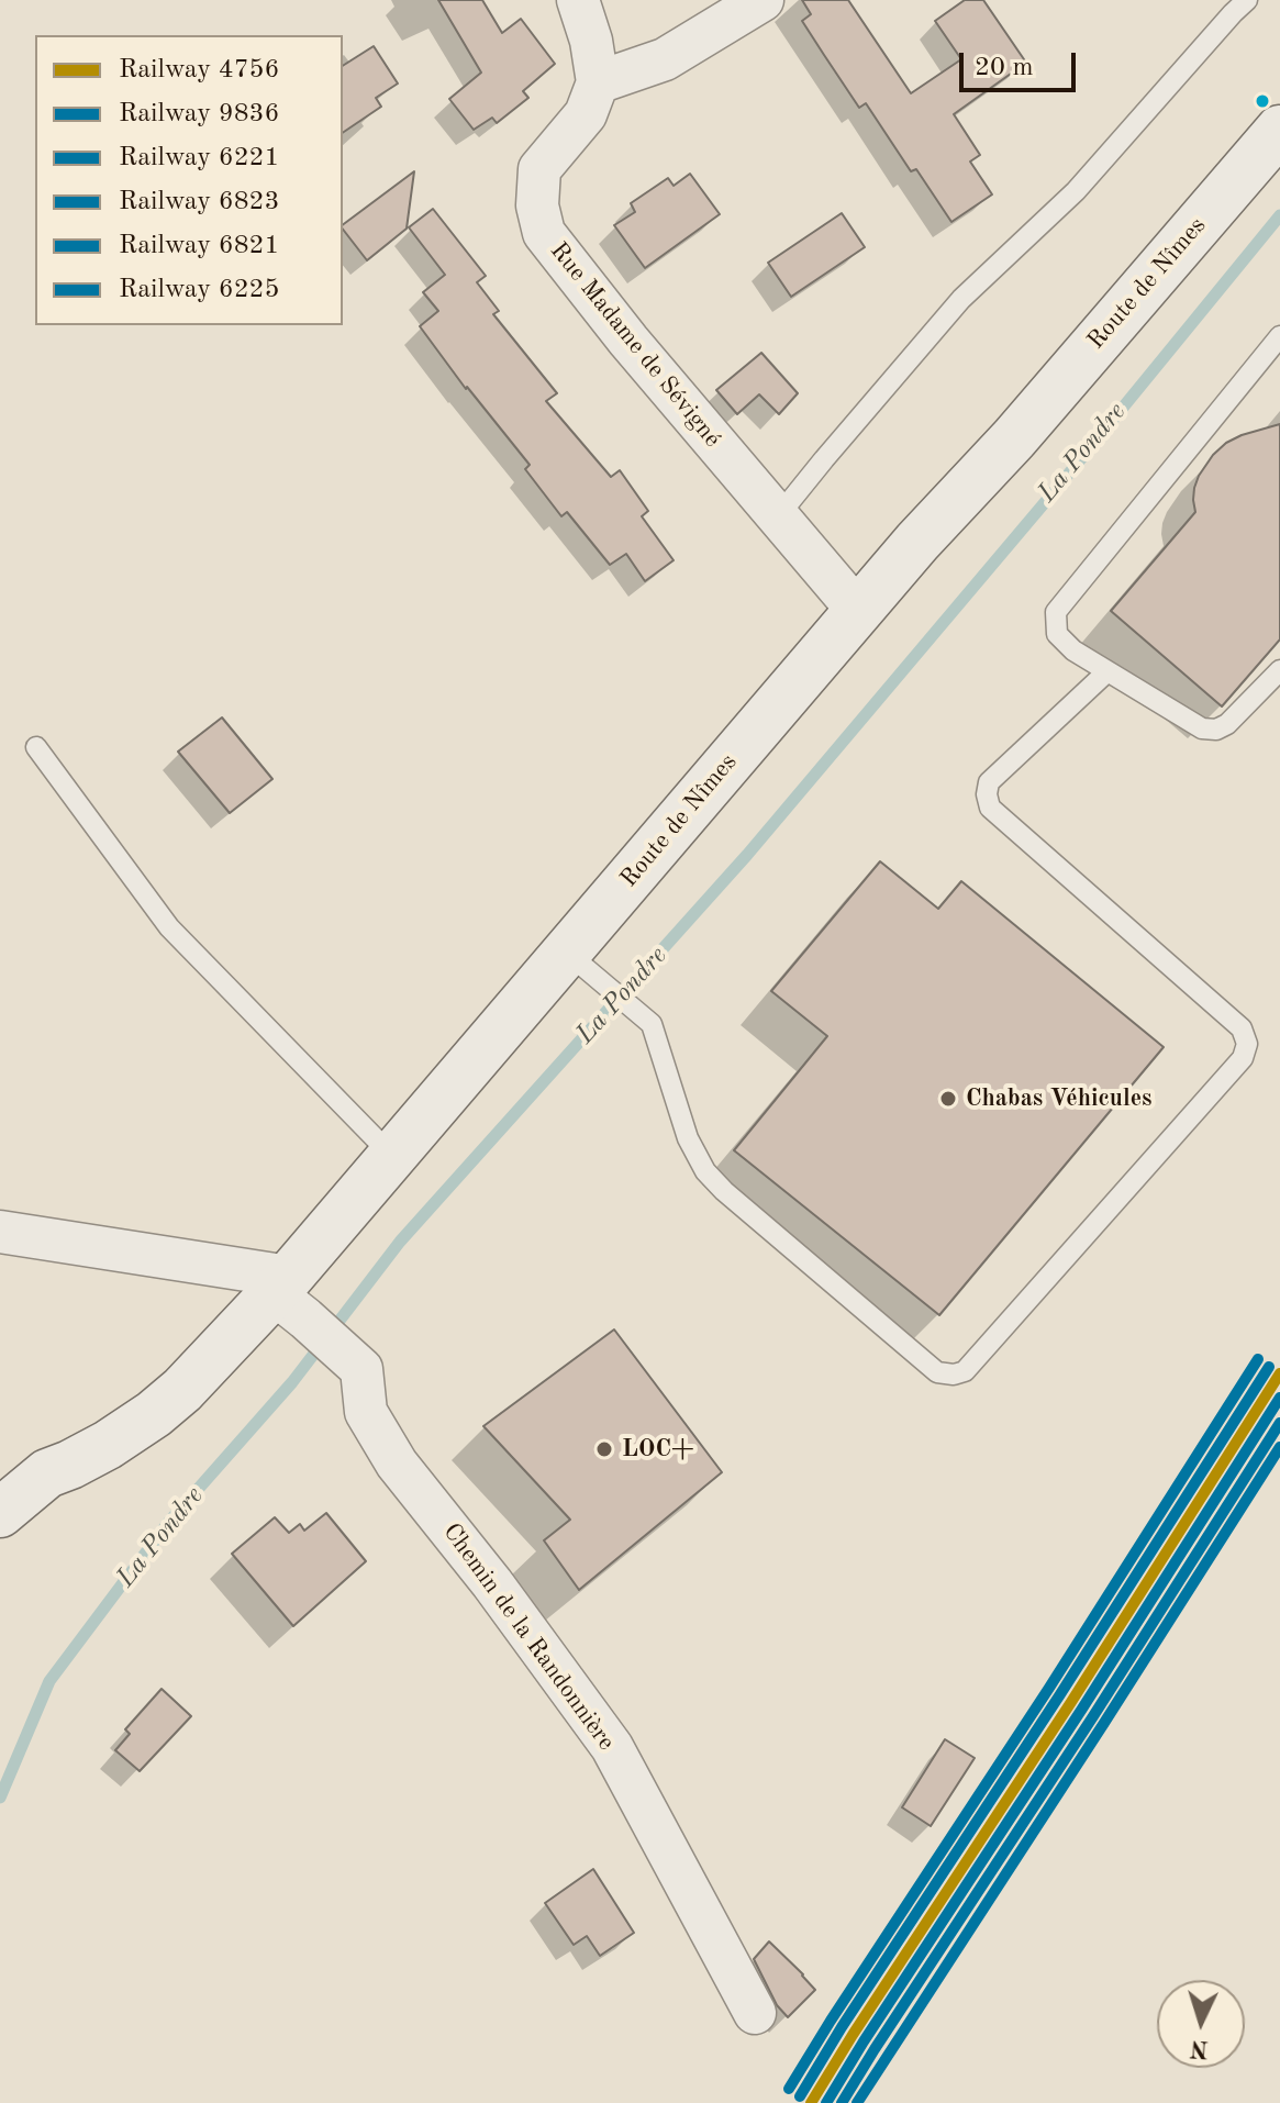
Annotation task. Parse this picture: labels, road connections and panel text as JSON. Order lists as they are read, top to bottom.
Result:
{
  "streets": {
    "street": ["Route de Nîmes", "Rue Madame de Sévigné", "Chemin de la Randonnière"]
  },
  "crossings": [
    ["Route de Nîmes", "Rue Madame de Sévigné"],
    ["Route de Nîmes", "Chemin de la Randonnière"]
  ],
  "water": ["La Pondre"],
  "places": ["Chabas Véhicules", "LOC+"],
  "lines": [
    "rail line 6821",
    "rail line 6221",
    "rail line 4756",
    "rail line 9836",
    "rail line 6823",
    "rail line 6225"
  ],
  "legend": [
    "Railway 4756",
    "Railway 9836",
    "Railway 6221",
    "Railway 6823",
    "Railway 6821",
    "Railway 6225"
  ],
  "scale_bar": "20 m",
  "north": "bottom"
}
